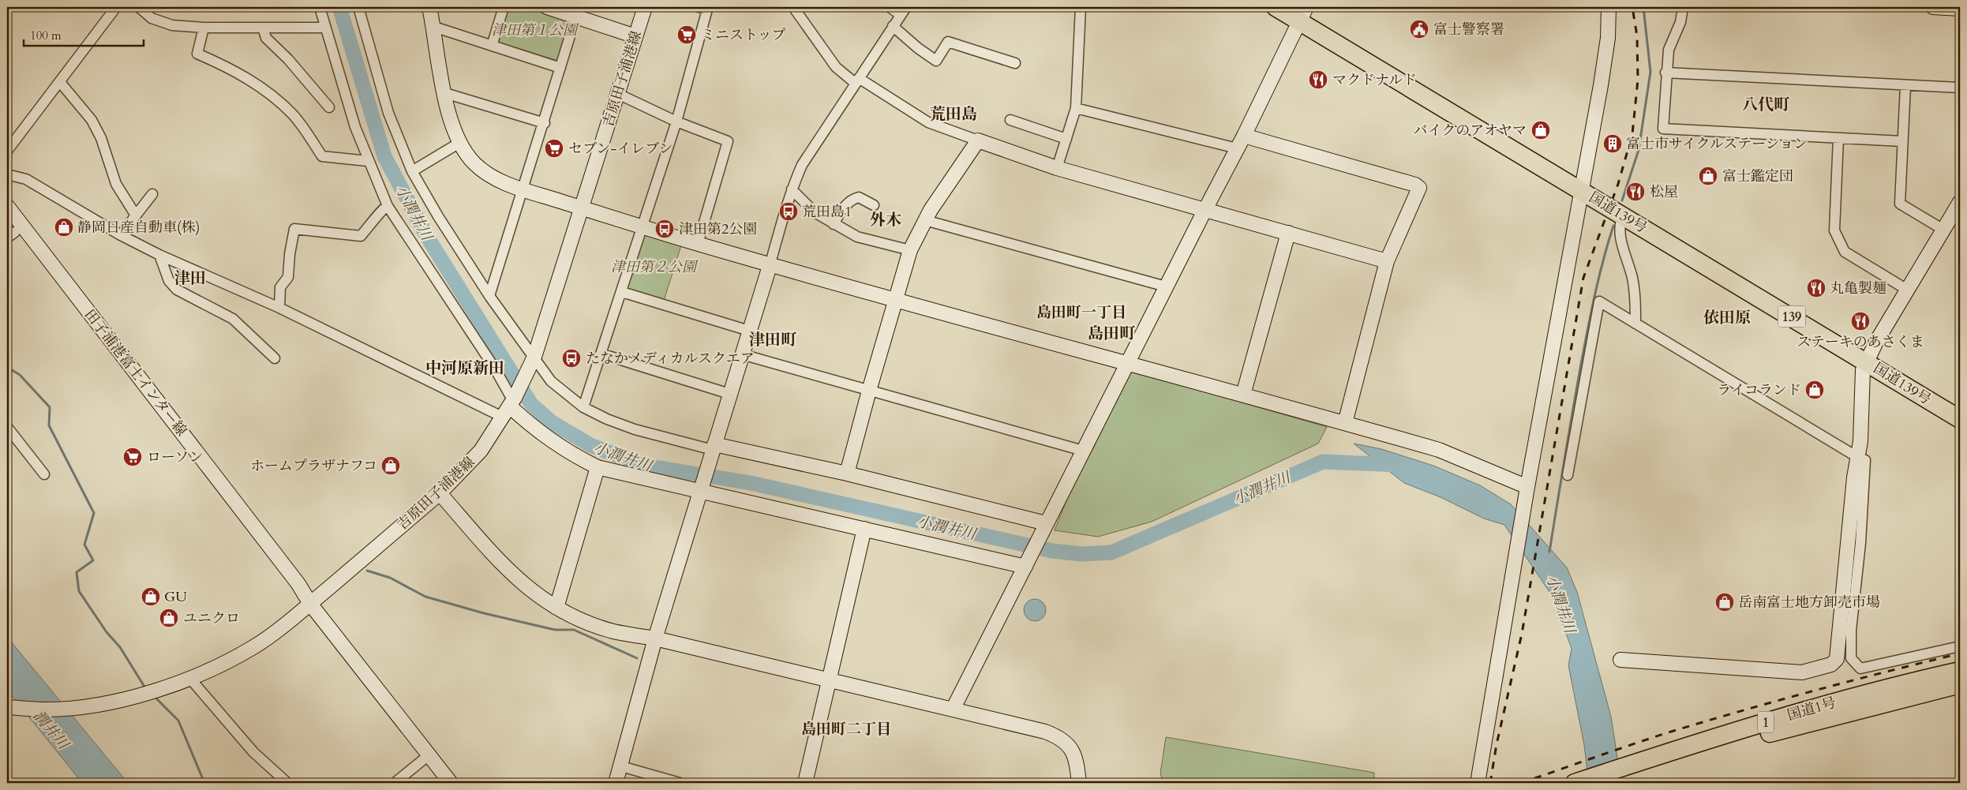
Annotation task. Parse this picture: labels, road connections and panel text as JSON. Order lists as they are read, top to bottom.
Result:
{
  "streets": {
    "highway": [
      "国道139号",
      "139",
      "国道1号",
      "1"
    ],
    "street": ["吉原田子浦港線", "田子浦港富士インター線"]
  },
  "crossings": [
    ["吉原田子浦港線", "田子浦港富士インター線"]
  ],
  "districts": [
    "八代町",
    "荒田島",
    "外木",
    "津田",
    "島田町一丁目",
    "依田原",
    "島田町",
    "津田町",
    "中河原新田",
    "島田町二丁目"
  ],
  "water": ["小潤井川", "潤井川"],
  "parks": ["津田第１公園", "津田第２公園"],
  "places": {
    "public building": ["富士警察署"],
    "supermarket": ["ミニストップ", "セブン-イレブン", "ローソン"],
    "restaurant": [
      "マクドナルド",
      "松屋",
      "丸亀製麺",
      "ステーキのあさくま"
    ],
    "shop": [
      "バイクのアオヤマ",
      "富士鑑定団",
      "静岡日産自動車(株)",
      "ライコランド",
      "ホームプラザナフコ",
      "GU",
      "岳南富士地方卸売市場",
      "ユニクロ"
    ],
    "building": ["富士市サイクルステーション"],
    "bus stop": ["荒田島1", "津田第2公園", "たなかメディカルスクエア"]
  },
  "scale_bar": "100 m"
}
